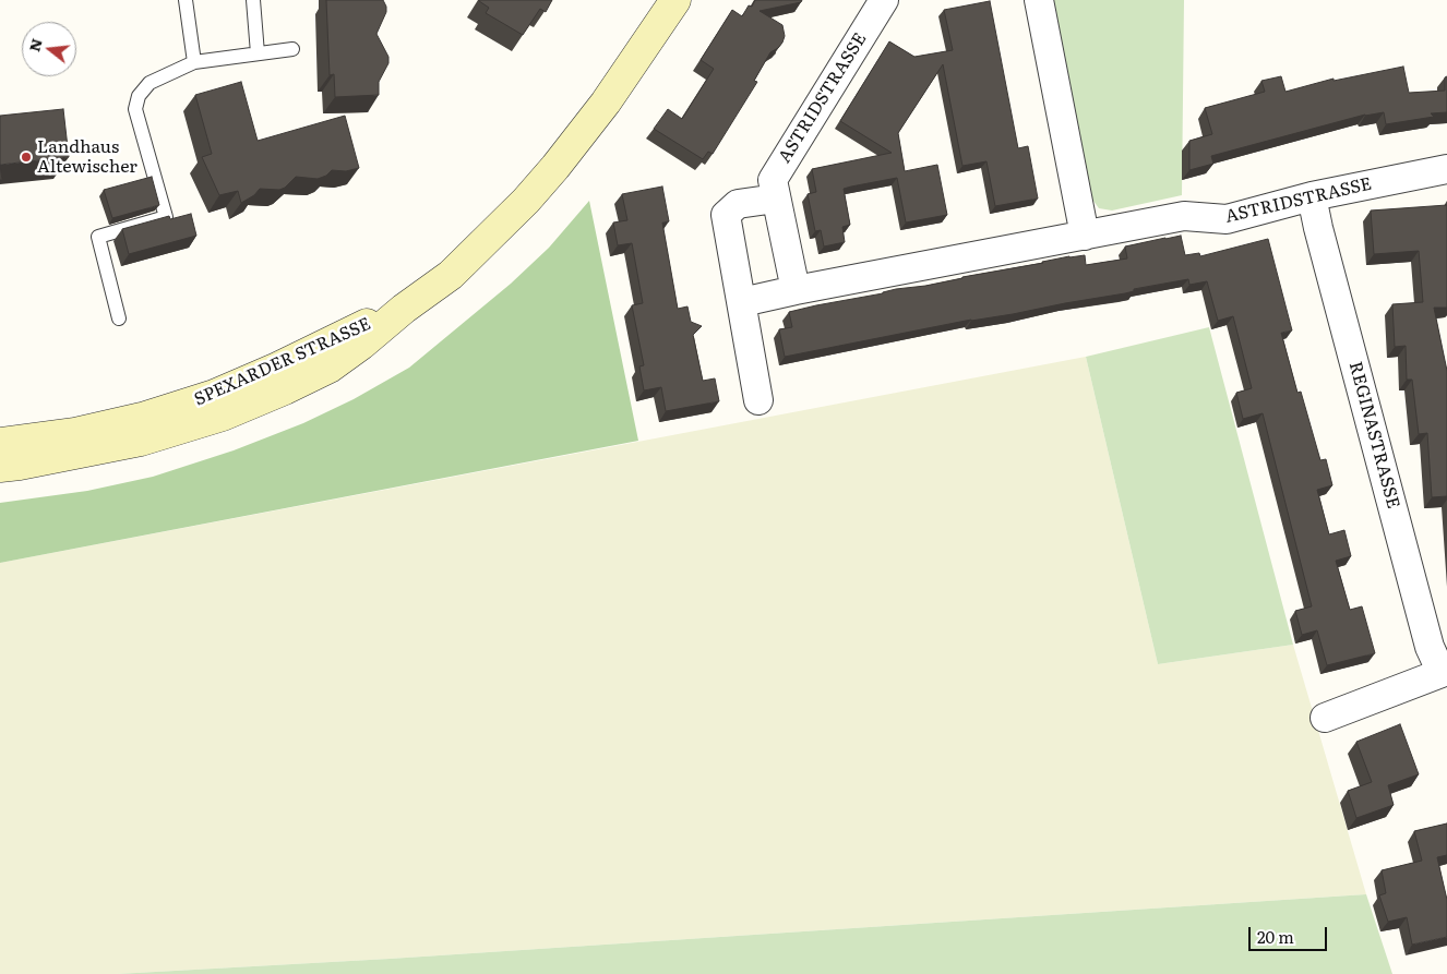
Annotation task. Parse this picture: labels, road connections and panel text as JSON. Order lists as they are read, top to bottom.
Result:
{
  "streets": {
    "main road": ["SPEXARDER STRASSE"],
    "street": ["ASTRIDSTRASSE", "REGINASTRASSE"]
  },
  "crossings": [
    ["ASTRIDSTRASSE", "REGINASTRASSE"]
  ],
  "places": ["Landhaus Altewischer"],
  "scale_bar": "20 m",
  "north": "left"
}
